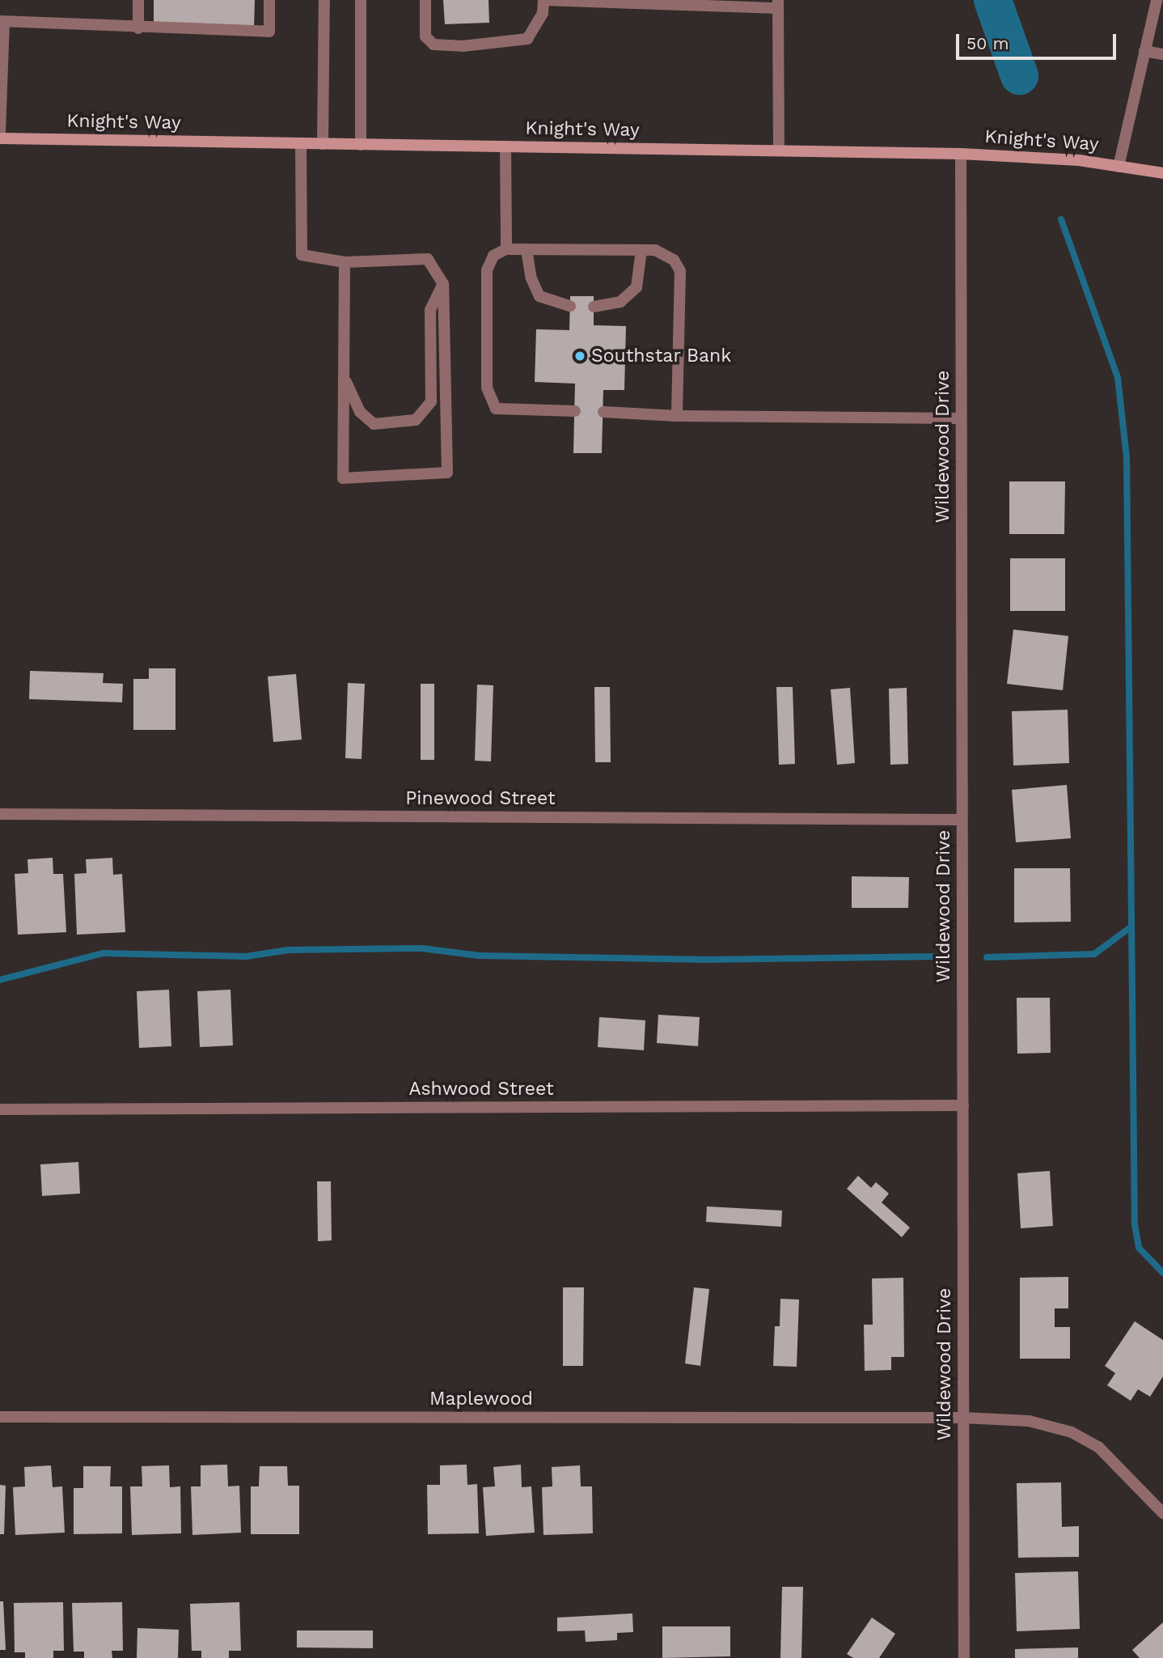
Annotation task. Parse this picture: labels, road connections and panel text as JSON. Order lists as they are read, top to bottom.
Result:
{
  "streets": {
    "main road": ["Knight's Way"],
    "street": [
      "Wildewood Drive",
      "Pinewood Street",
      "Ashwood Street",
      "Maplewood"
    ]
  },
  "crossings": [
    ["Knight's Way", "Wildewood Drive"],
    ["Wildewood Drive", "Pinewood Street"],
    ["Wildewood Drive", "Ashwood Street"],
    ["Wildewood Drive", "Maplewood"]
  ],
  "places": ["Southstar Bank"],
  "scale_bar": "50 m"
}
